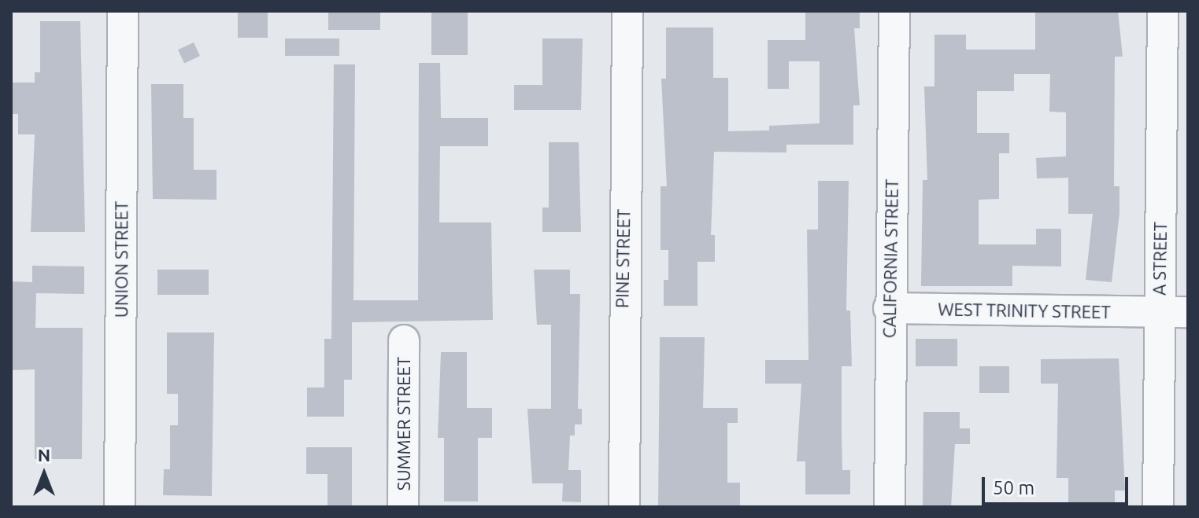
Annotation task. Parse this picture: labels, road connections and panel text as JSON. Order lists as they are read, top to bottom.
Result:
{
  "streets": {
    "street": [
      "PINE STREET",
      "CALIFORNIA STREET",
      "A STREET",
      "UNION STREET",
      "WEST TRINITY STREET",
      "SUMMER STREET"
    ]
  },
  "crossings": [
    ["CALIFORNIA STREET", "WEST TRINITY STREET"],
    ["A STREET", "WEST TRINITY STREET"]
  ],
  "scale_bar": "50 m",
  "north": "top"
}
